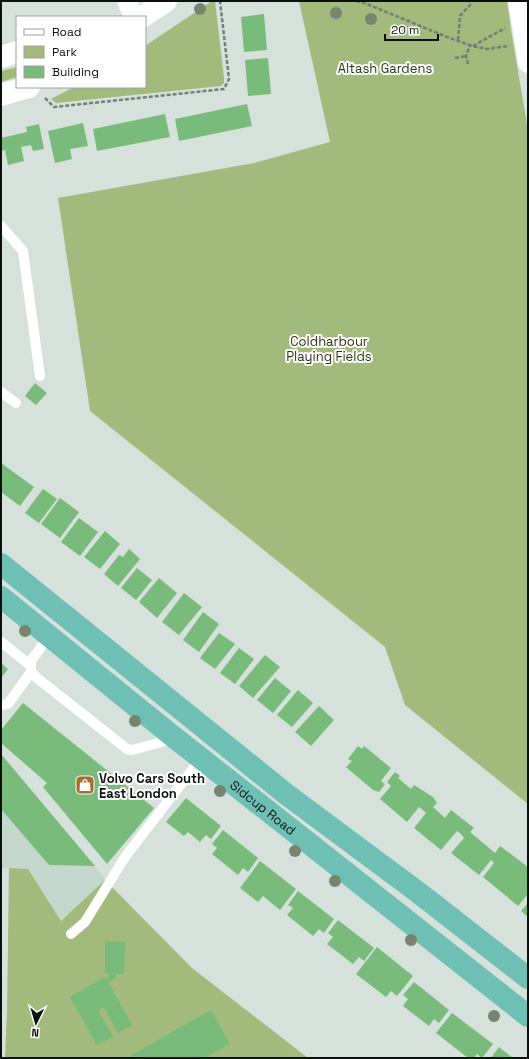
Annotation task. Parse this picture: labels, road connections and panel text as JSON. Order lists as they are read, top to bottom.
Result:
{
  "streets": {
    "highway": ["Sidcup Road"]
  },
  "parks": ["Altash Gardens", "Coldharbour Playing Fields"],
  "places": {
    "shop": ["Volvo Cars South East London"]
  },
  "legend": ["Road", "Park", "Building"],
  "scale_bar": "20 m",
  "north": "bottom"
}
